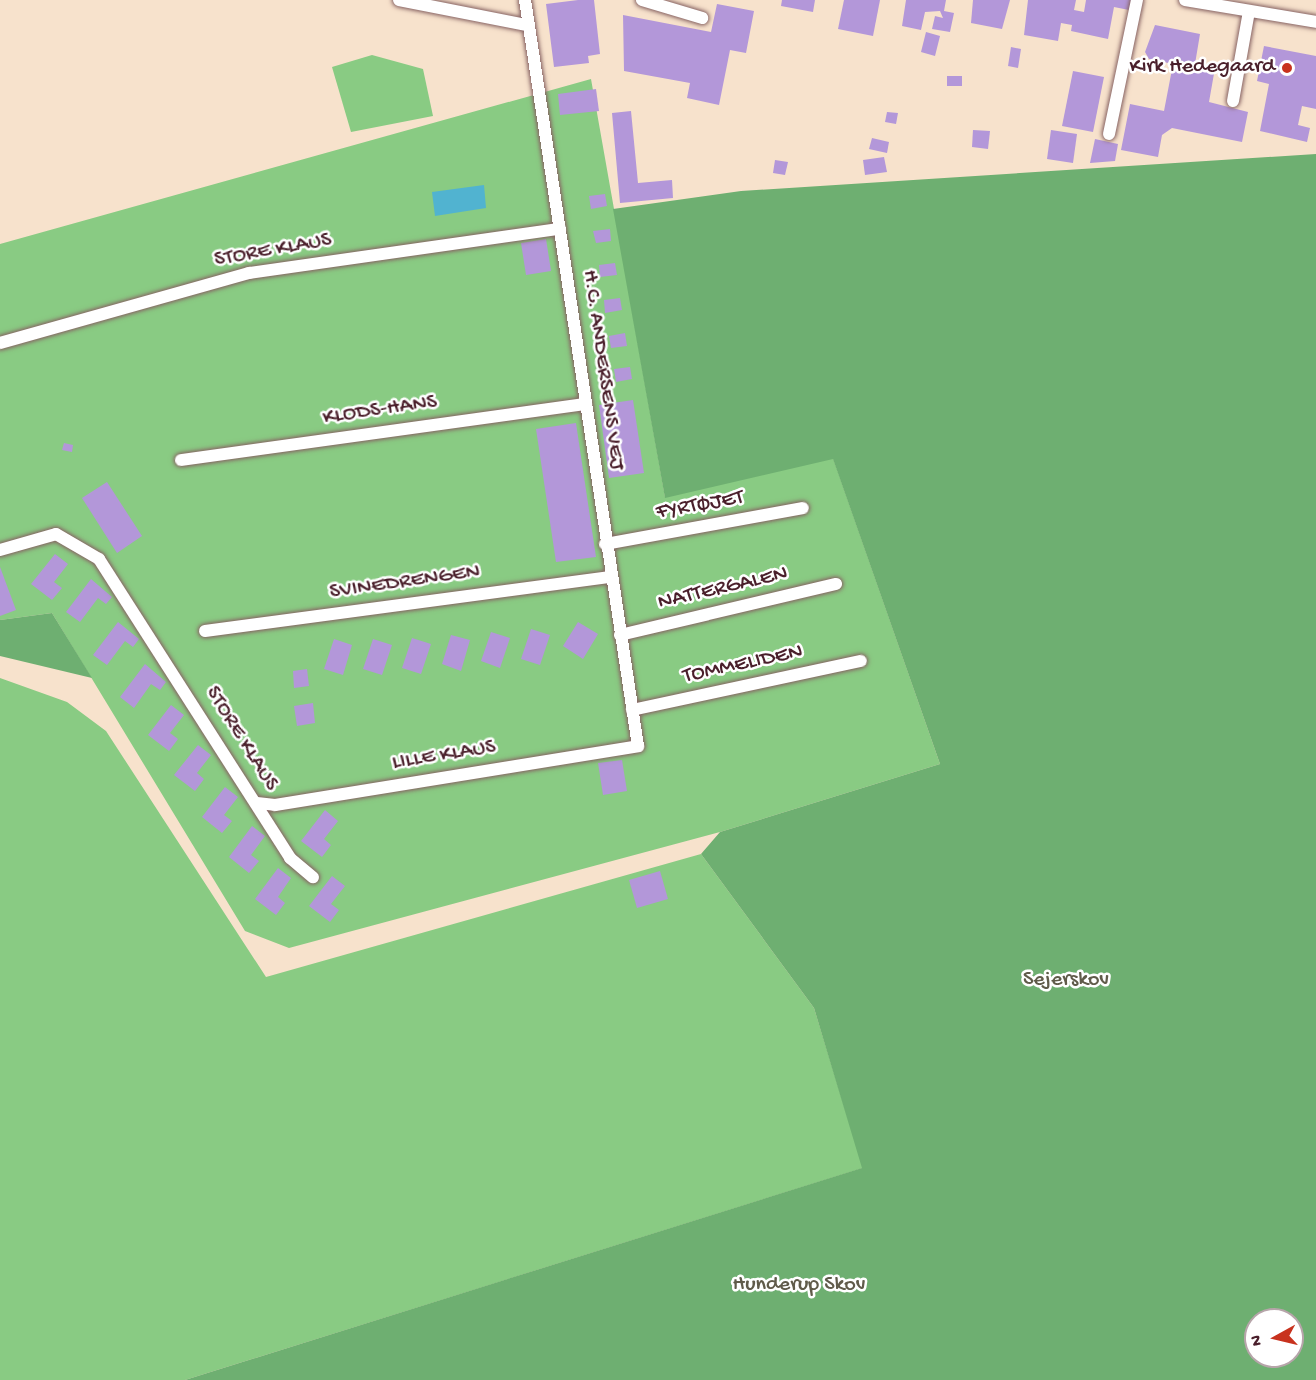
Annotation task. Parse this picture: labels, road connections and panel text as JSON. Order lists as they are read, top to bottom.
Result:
{
  "streets": {
    "lane": [
      "STORE KLAUS",
      "H.C. ANDERSENS VEJ",
      "KLODS-HANS",
      "FYRTØJET",
      "SVINEDRENGEN",
      "NATTERGALEN",
      "TOMMELIDEN",
      "LILLE KLAUS"
    ]
  },
  "crossings": [
    ["STORE KLAUS", "H.C. ANDERSENS VEJ"],
    ["STORE KLAUS", "LILLE KLAUS"],
    ["H.C. ANDERSENS VEJ", "KLODS-HANS"],
    ["H.C. ANDERSENS VEJ", "FYRTØJET"],
    ["H.C. ANDERSENS VEJ", "SVINEDRENGEN"],
    ["H.C. ANDERSENS VEJ", "NATTERGALEN"],
    ["H.C. ANDERSENS VEJ", "TOMMELIDEN"],
    ["H.C. ANDERSENS VEJ", "LILLE KLAUS"]
  ],
  "parks": ["Sejerskov", "Hunderup Skov"],
  "places": ["Kirk Hedegaard"],
  "north": "left"
}
